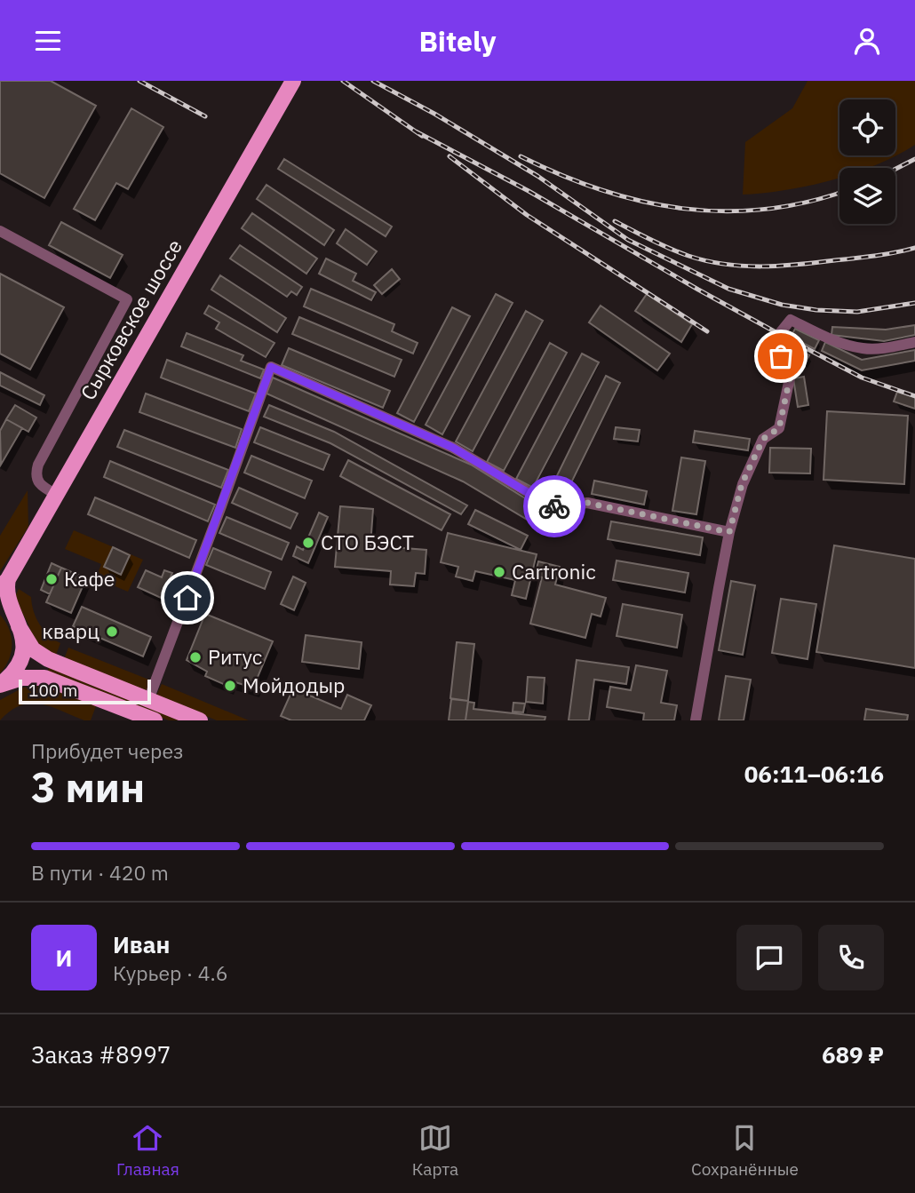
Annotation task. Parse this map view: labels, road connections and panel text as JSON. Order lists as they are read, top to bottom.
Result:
{
  "streets": {
    "main road": ["Сырковское шоссе"]
  },
  "places": [
    "СТО БЭСТ",
    "Cartronic",
    "Кафе",
    "кварц",
    "Ритус",
    "Мойдодыр"
  ],
  "scale_bar": "100 m",
  "page": {
    "header": "Bitely",
    "scale": "100 m",
    "heading": ["3 мин", "Прибудет через", "06:11–06:16"],
    "panel": [
      "Иван",
      "Курьер · 4.6",
      "Заказ #8997",
      "689 ₽"
    ],
    "bar": "В пути · 420 m",
    "round": "И",
    "tabs": ["Главная", "Карта", "Сохранённые"]
  }
}
